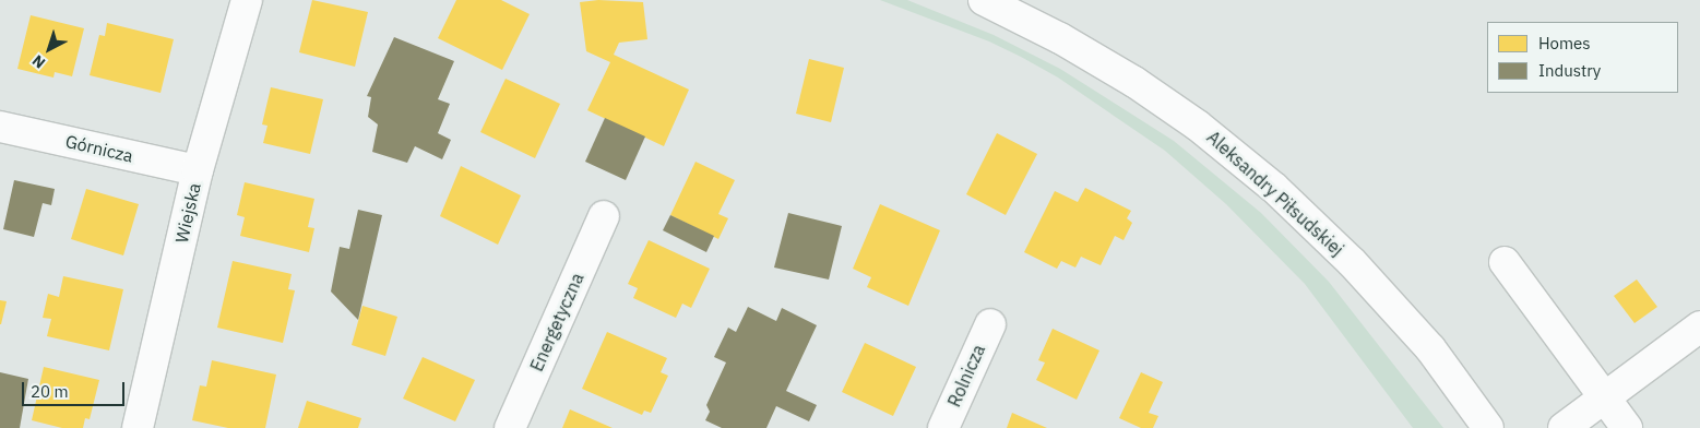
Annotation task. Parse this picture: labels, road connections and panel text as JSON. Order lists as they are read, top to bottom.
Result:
{
  "streets": {
    "street": [
      "Górnicza",
      "Aleksandry Piłsudskiej",
      "Wiejska",
      "Energetyczna",
      "Rolnicza"
    ]
  },
  "crossings": [
    ["Górnicza", "Wiejska"]
  ],
  "legend": ["Homes", "Industry"],
  "scale_bar": "20 m",
  "north": "bottom left"
}
